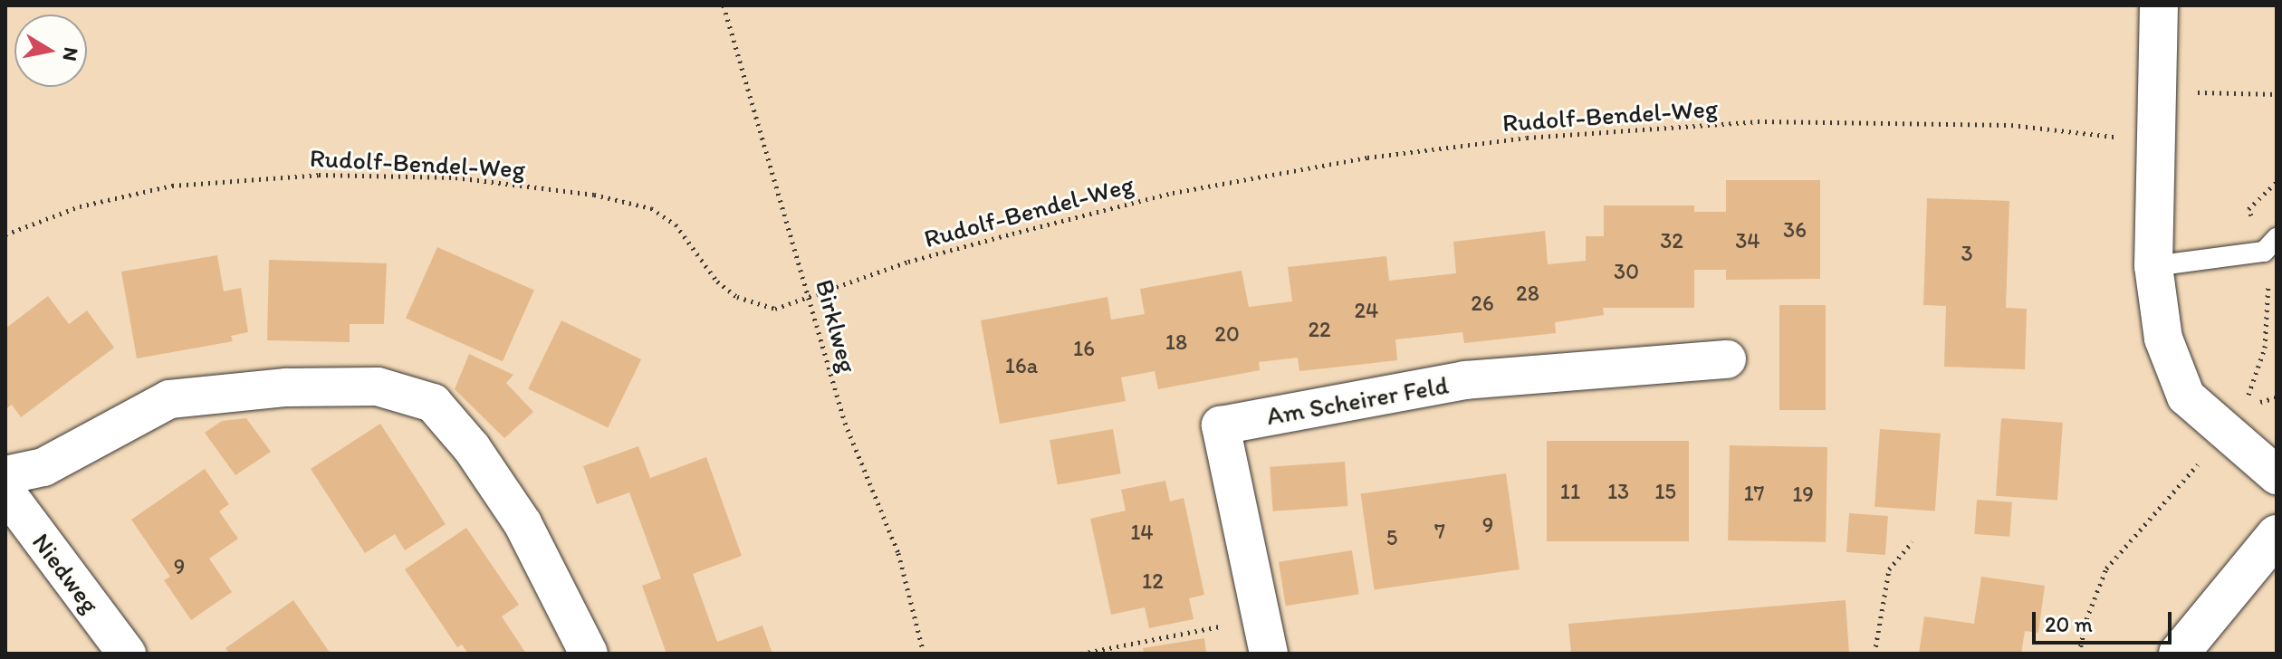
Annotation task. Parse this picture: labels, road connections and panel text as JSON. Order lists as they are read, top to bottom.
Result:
{
  "streets": {
    "street": ["Am Scheirer Feld", "Niedweg"],
    "path": ["Rudolf-Bendel-Weg", "Birklweg"]
  },
  "crossings": [
    ["Rudolf-Bendel-Weg", "Birklweg"]
  ],
  "house_numbers": [
    "36",
    "32",
    "34",
    "3",
    "30",
    "28",
    "26",
    "24",
    "22",
    "20",
    "18",
    "16",
    "16a",
    "11",
    "13",
    "15",
    "17",
    "19",
    "9",
    "7",
    "14",
    "5",
    "9",
    "12"
  ],
  "scale_bar": "20 m",
  "north": "right"
}
